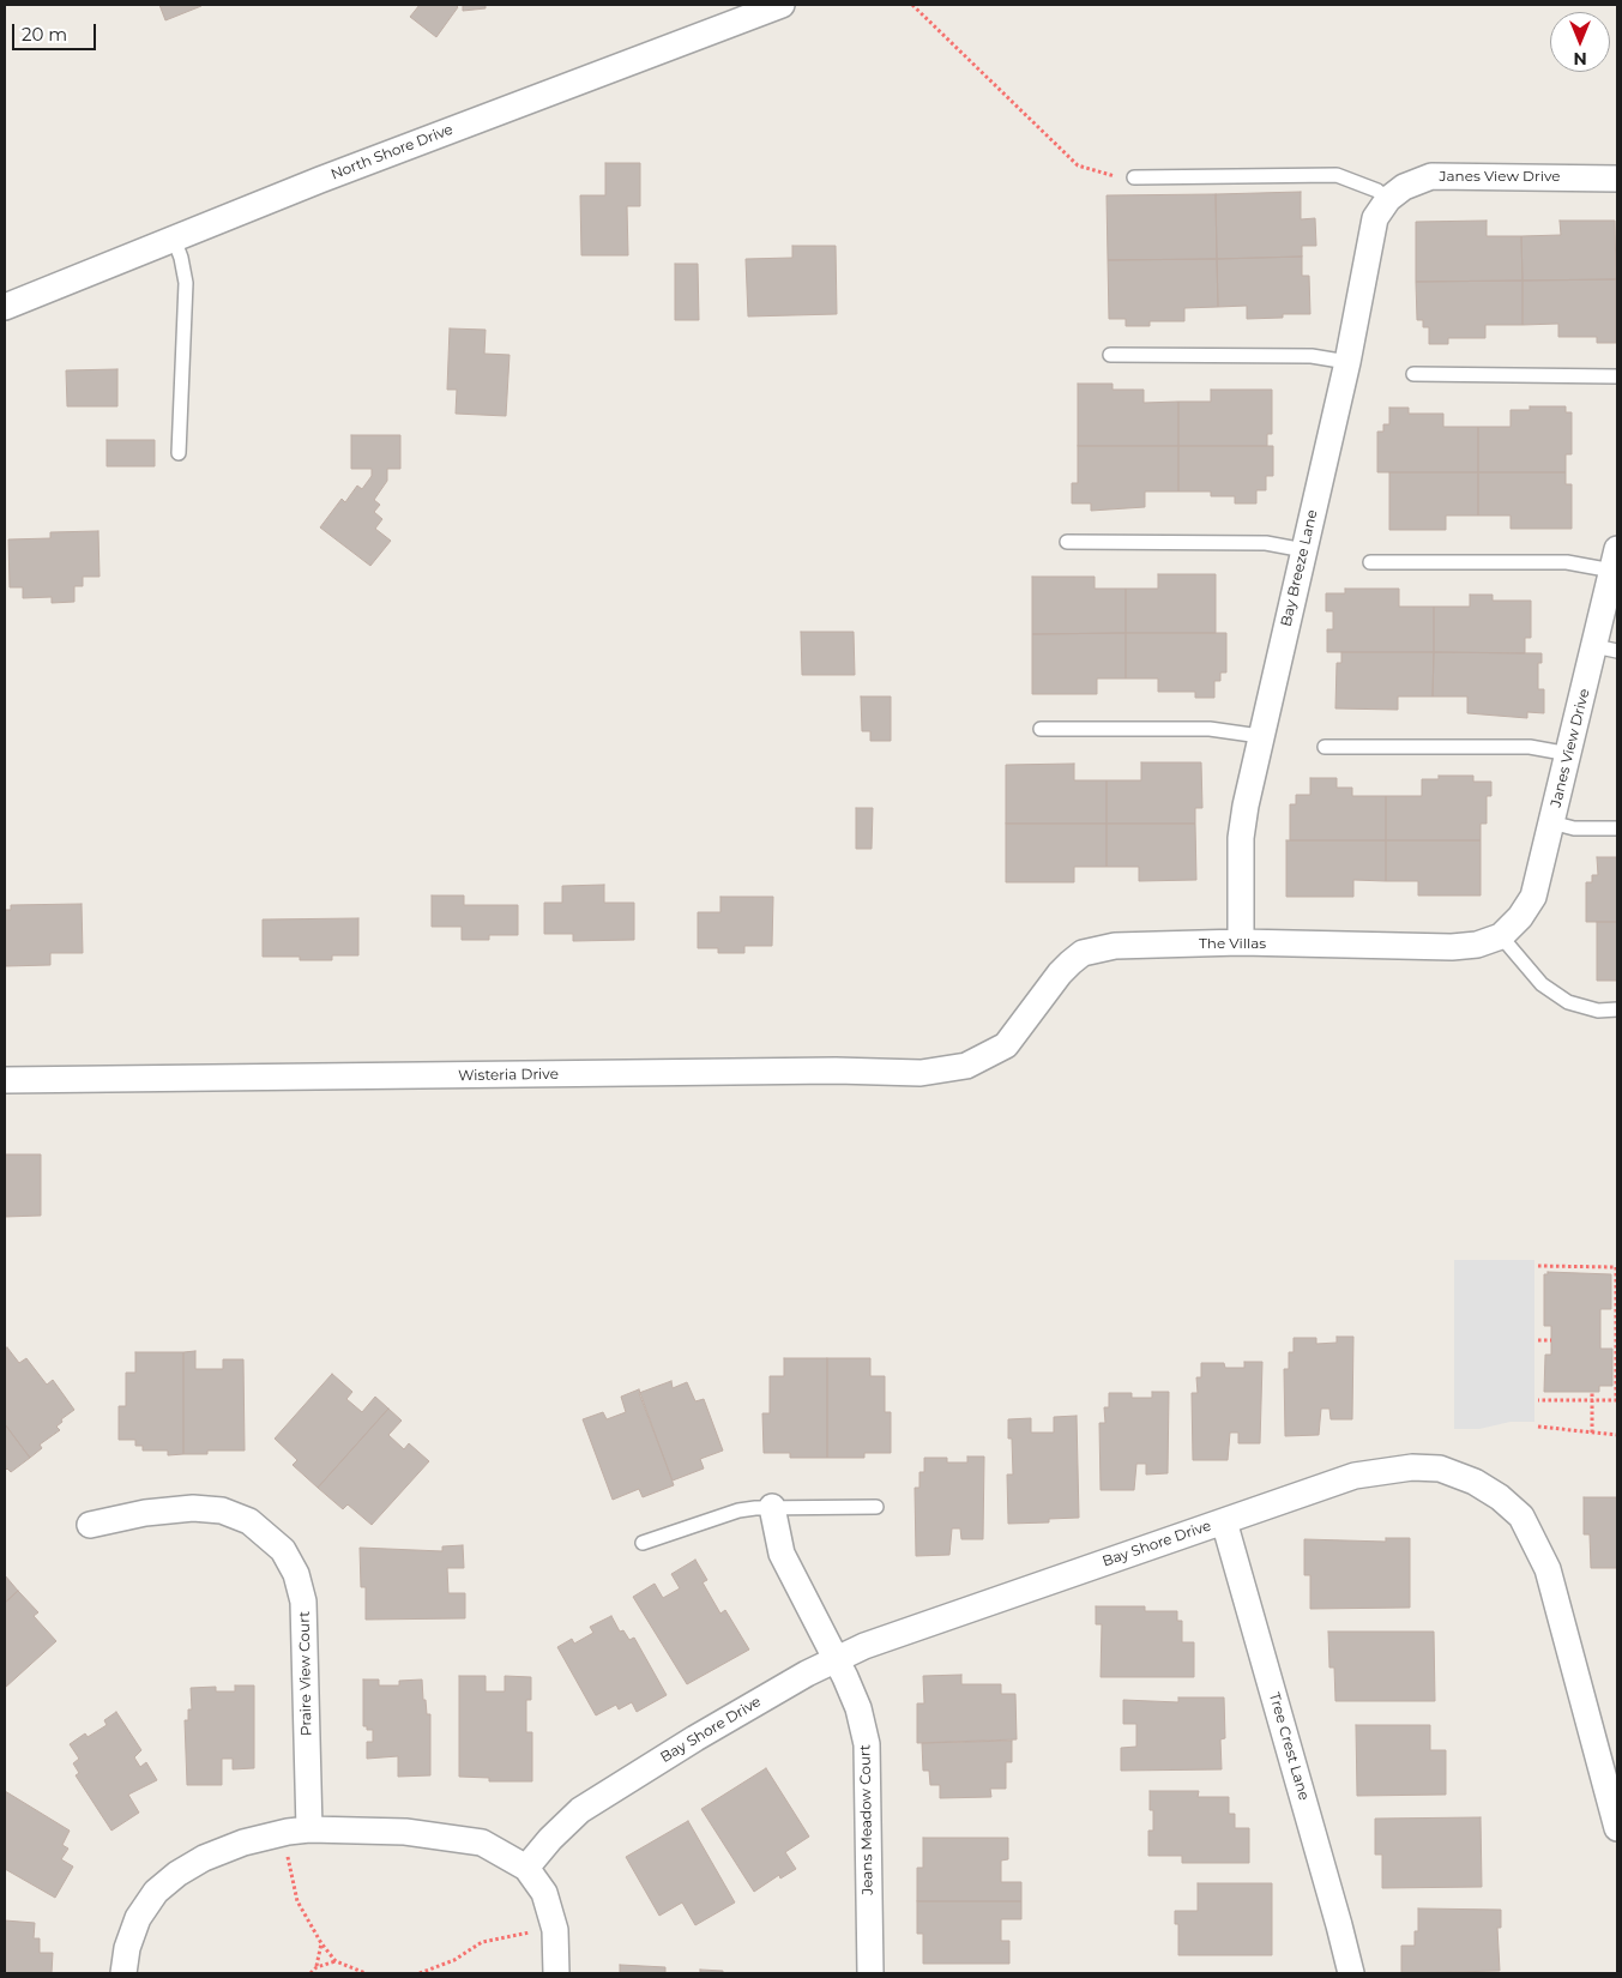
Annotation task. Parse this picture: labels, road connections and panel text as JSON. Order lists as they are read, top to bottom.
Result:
{
  "streets": {
    "street": [
      "North Shore Drive",
      "Janes View Drive",
      "Bay Breeze Lane",
      "The Villas",
      "Wisteria Drive",
      "Bay Shore Drive",
      "Praire View Court",
      "Tree Crest Lane",
      "Jeans Meadow Court"
    ]
  },
  "crossings": [
    ["Janes View Drive", "Bay Breeze Lane"],
    ["Janes View Drive", "The Villas"],
    ["Bay Breeze Lane", "The Villas"],
    ["The Villas", "Wisteria Drive"],
    ["Bay Shore Drive", "Tree Crest Lane"],
    ["Bay Shore Drive", "Jeans Meadow Court"]
  ],
  "scale_bar": "20 m",
  "north": "bottom"
}
